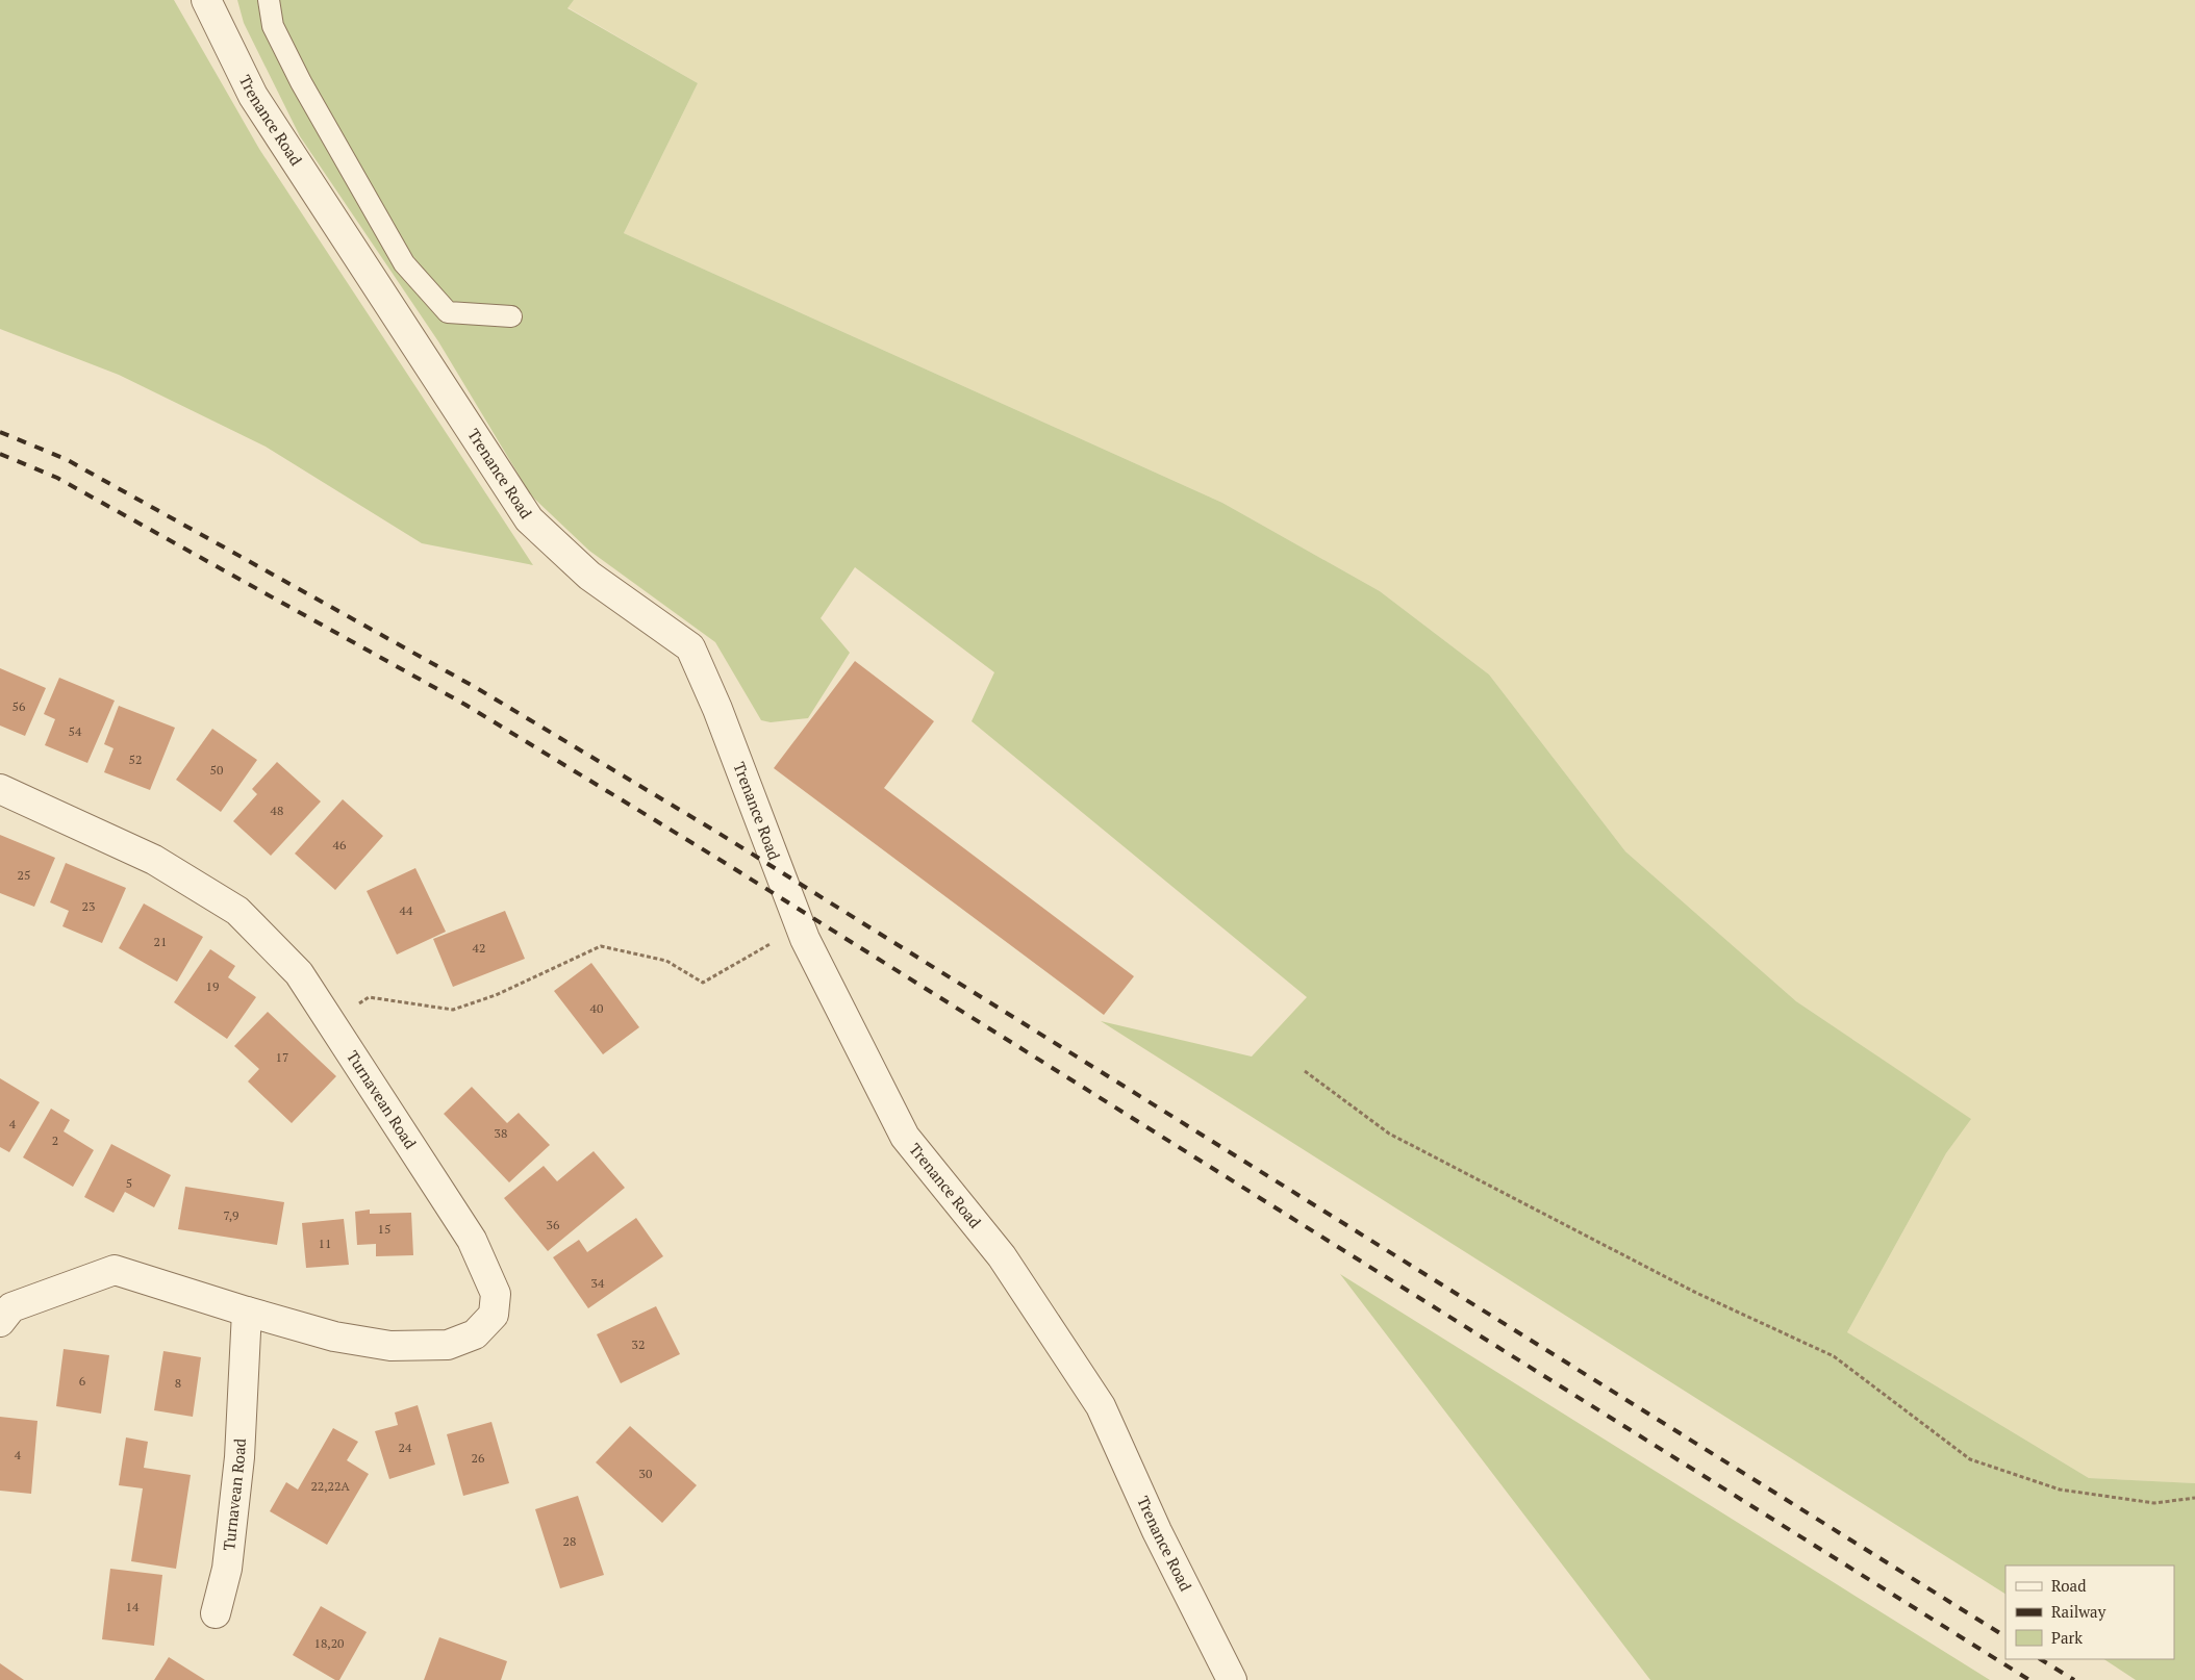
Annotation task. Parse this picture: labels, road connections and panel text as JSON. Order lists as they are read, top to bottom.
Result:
{
  "streets": {
    "street": ["Trenance Road", "Turnavean Road"]
  },
  "house_numbers": [
    "56",
    "54",
    "52",
    "50",
    "48",
    "46",
    "25",
    "23",
    "44",
    "21",
    "42",
    "19",
    "40",
    "17",
    "4",
    "38",
    "2",
    "5",
    "7,9",
    "36",
    "15",
    "11",
    "34",
    "32",
    "6",
    "8",
    "24",
    "4",
    "26",
    "30",
    "22,22A",
    "28",
    "14",
    "18,20"
  ],
  "legend": ["Road", "Railway", "Park"]
}
